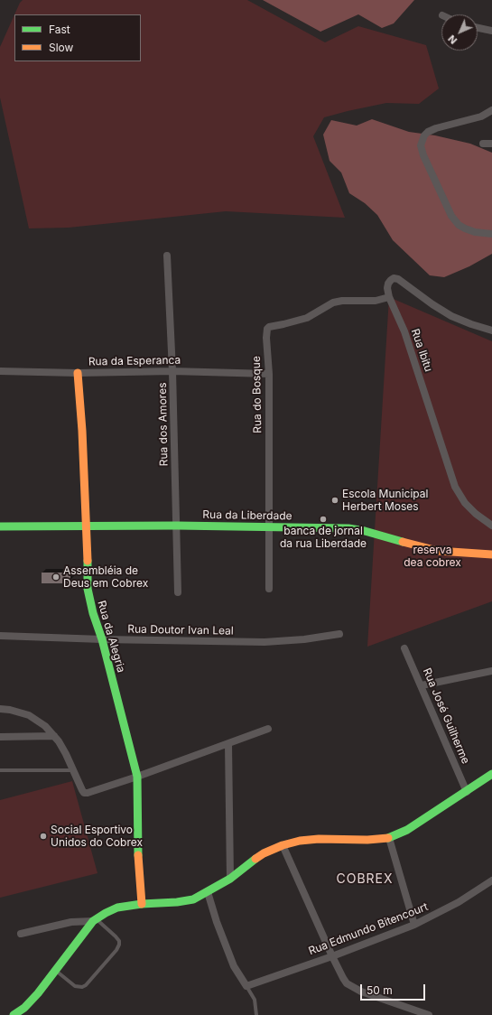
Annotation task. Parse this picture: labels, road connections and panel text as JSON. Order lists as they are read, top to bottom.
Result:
{
  "streets": {
    "street": [
      "Rua Ibitu",
      "Rua da Esperanca",
      "Rua do Bosque",
      "Rua dos Amores",
      "Rua da Liberdade",
      "Rua Doutor Ivan Leal",
      "Rua da Alegria",
      "Rua José Guilherme",
      "Rua Edmundo Bitencourt"
    ]
  },
  "crossings": [
    ["Rua Ibitu", "Rua do Bosque"],
    ["Rua da Esperanca", "Rua do Bosque"],
    ["Rua da Esperanca", "Rua dos Amores"],
    ["Rua da Esperanca", "Rua da Alegria"],
    ["Rua do Bosque", "Rua da Liberdade"],
    ["Rua dos Amores", "Rua da Liberdade"],
    ["Rua da Liberdade", "Rua da Alegria"],
    ["Rua Doutor Ivan Leal", "Rua da Alegria"]
  ],
  "districts": ["COBREX"],
  "parks": ["reserva dea cobrex"],
  "places": [
    "Escola Municipal Herbert Moses",
    "banca de jornal da rua Liberdade",
    "Assembléia de Deus em Cobrex",
    "Social Esportivo Unidos do Cobrex"
  ],
  "legend": ["Fast", "Slow"],
  "scale_bar": "50 m",
  "north": "bottom left"
}
